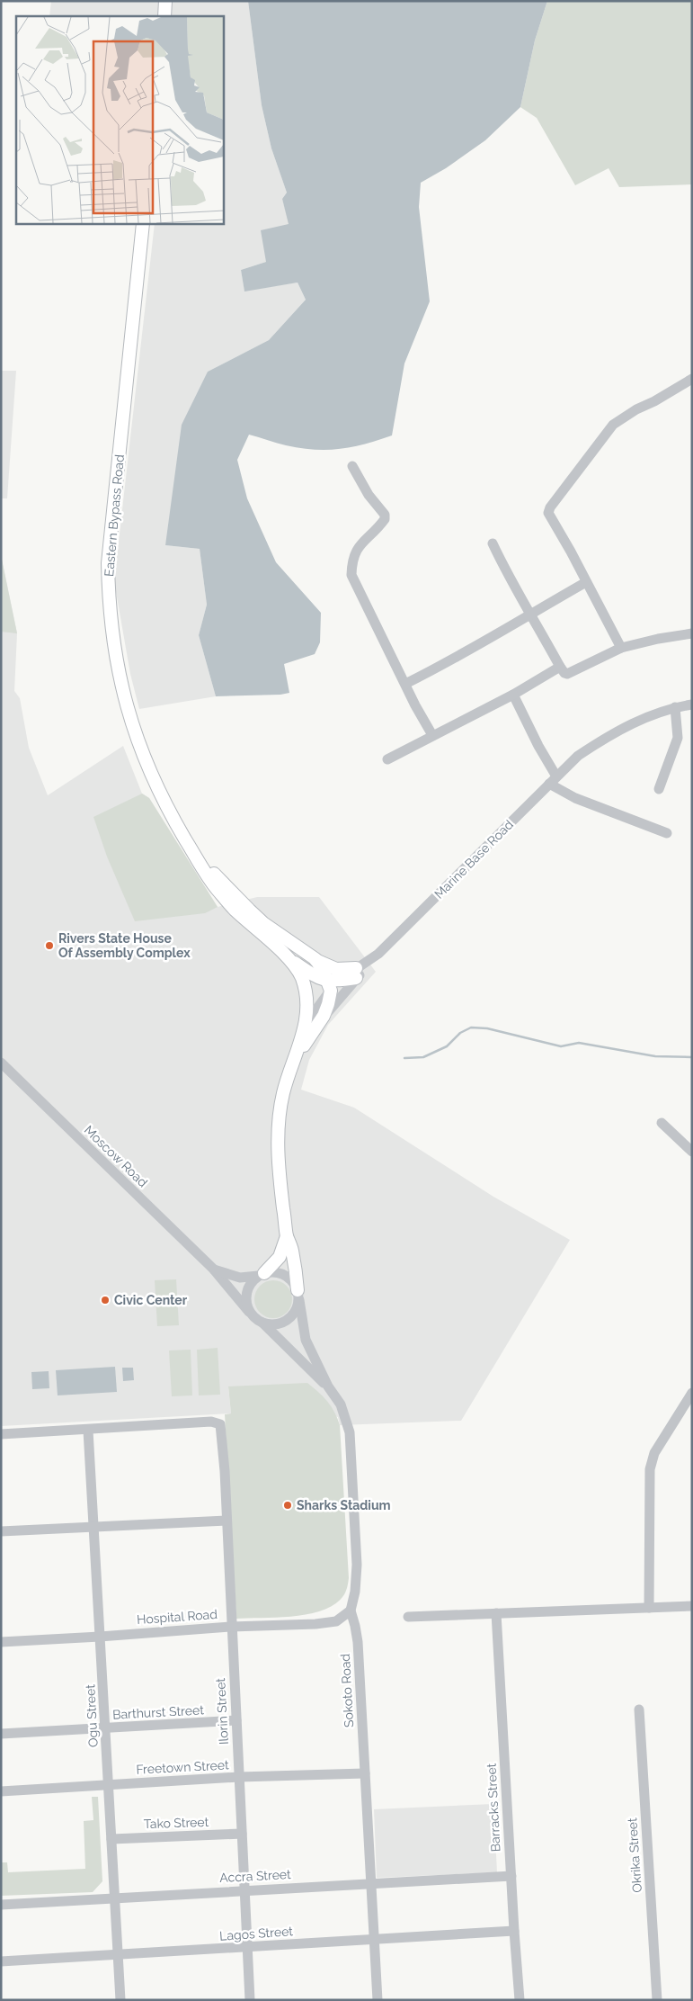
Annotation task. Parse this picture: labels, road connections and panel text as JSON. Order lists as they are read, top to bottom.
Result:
{
  "streets": {
    "main road": ["Eastern Bypass Road"],
    "street": [
      "Marine Base Road",
      "Moscow Road",
      "Hospital Road",
      "Sokoto Road",
      "Ilorin Street",
      "Barthurst Street",
      "Ogu Street",
      "Freetown Street",
      "Barracks Street",
      "Tako Street",
      "Okrika Street",
      "Accra Street",
      "Lagos Street"
    ]
  },
  "crossings": [
    ["Moscow Road", "Sokoto Road"],
    ["Hospital Road", "Sokoto Road"],
    ["Hospital Road", "Ilorin Street"],
    ["Hospital Road", "Ogu Street"],
    ["Sokoto Road", "Freetown Street"],
    ["Sokoto Road", "Accra Street"],
    ["Sokoto Road", "Lagos Street"],
    ["Ilorin Street", "Barthurst Street"],
    ["Ilorin Street", "Ogu Street"],
    ["Ilorin Street", "Freetown Street"],
    ["Ilorin Street", "Tako Street"],
    ["Ilorin Street", "Accra Street"],
    ["Ilorin Street", "Lagos Street"],
    ["Barthurst Street", "Ogu Street"],
    ["Ogu Street", "Freetown Street"],
    ["Ogu Street", "Tako Street"],
    ["Ogu Street", "Accra Street"],
    ["Ogu Street", "Lagos Street"],
    ["Barracks Street", "Accra Street"],
    ["Barracks Street", "Lagos Street"]
  ],
  "places": ["Rivers State House Of Assembly Complex", "Civic Center", "Sharks Stadium"]
}
